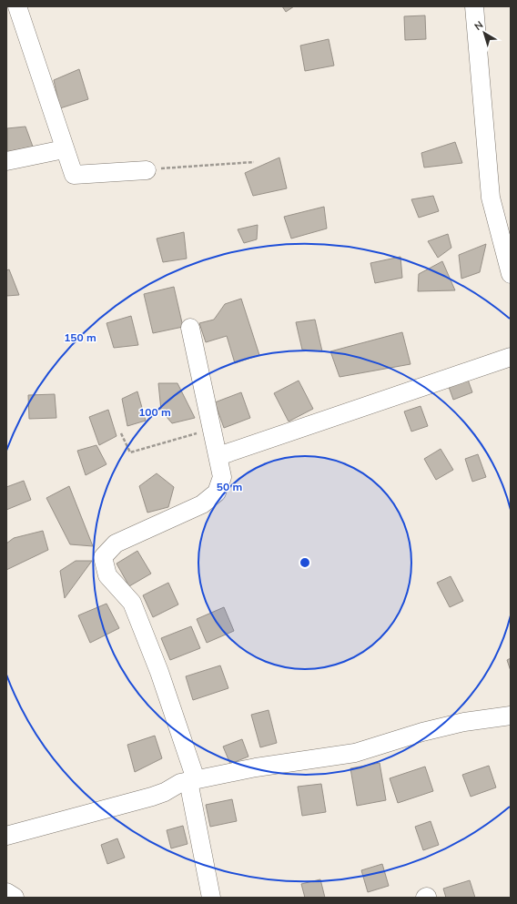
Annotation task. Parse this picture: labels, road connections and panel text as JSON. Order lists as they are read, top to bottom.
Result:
{
  "north": "top left",
  "rings": ["150 m", "100 m", "50 m"]
}
